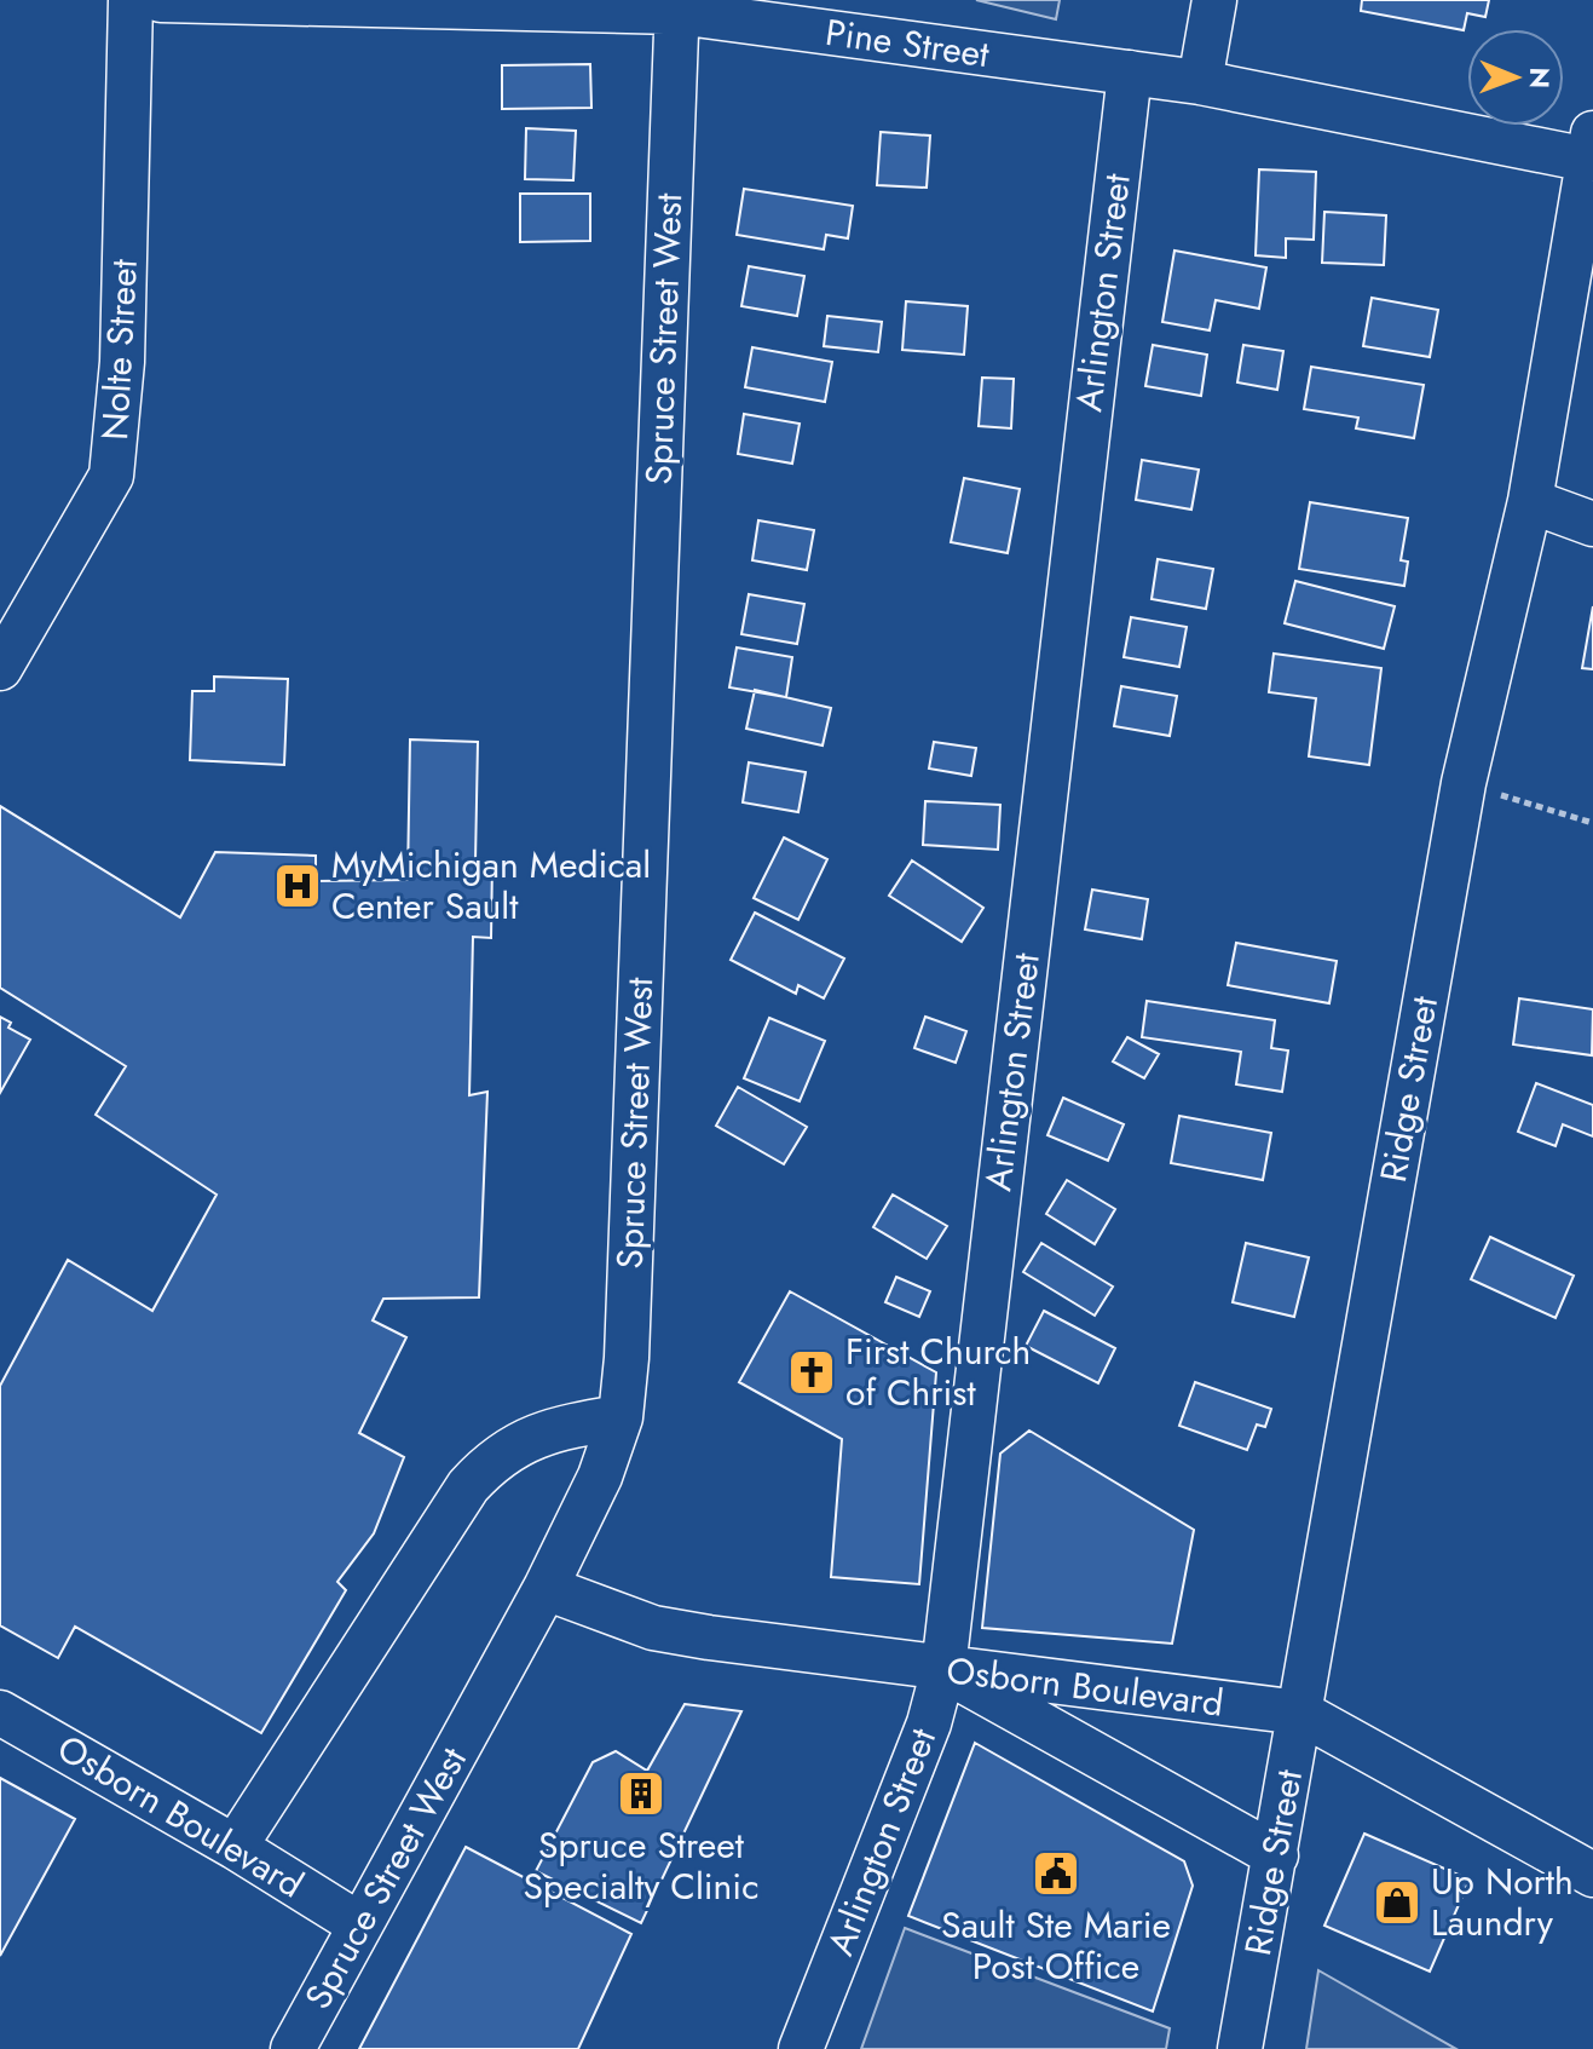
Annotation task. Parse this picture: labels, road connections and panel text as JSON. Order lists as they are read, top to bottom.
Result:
{
  "streets": {
    "street": [
      "Pine Street",
      "Arlington Street",
      "Spruce Street West",
      "Nolte Street",
      "Ridge Street",
      "Osborn Boulevard"
    ]
  },
  "crossings": [
    ["Pine Street", "Arlington Street"],
    ["Pine Street", "Spruce Street West"],
    ["Pine Street", "Ridge Street"],
    ["Arlington Street", "Osborn Boulevard"],
    ["Spruce Street West", "Osborn Boulevard"],
    ["Ridge Street", "Osborn Boulevard"]
  ],
  "places": {
    "hospital": ["MyMichigan Medical Center Sault"],
    "church": ["First Church of Christ"],
    "building": ["Spruce Street Specialty Clinic"],
    "public building": ["Sault Ste Marie Post Office"],
    "shop": ["Up North Laundry"]
  },
  "north": "right"
}
